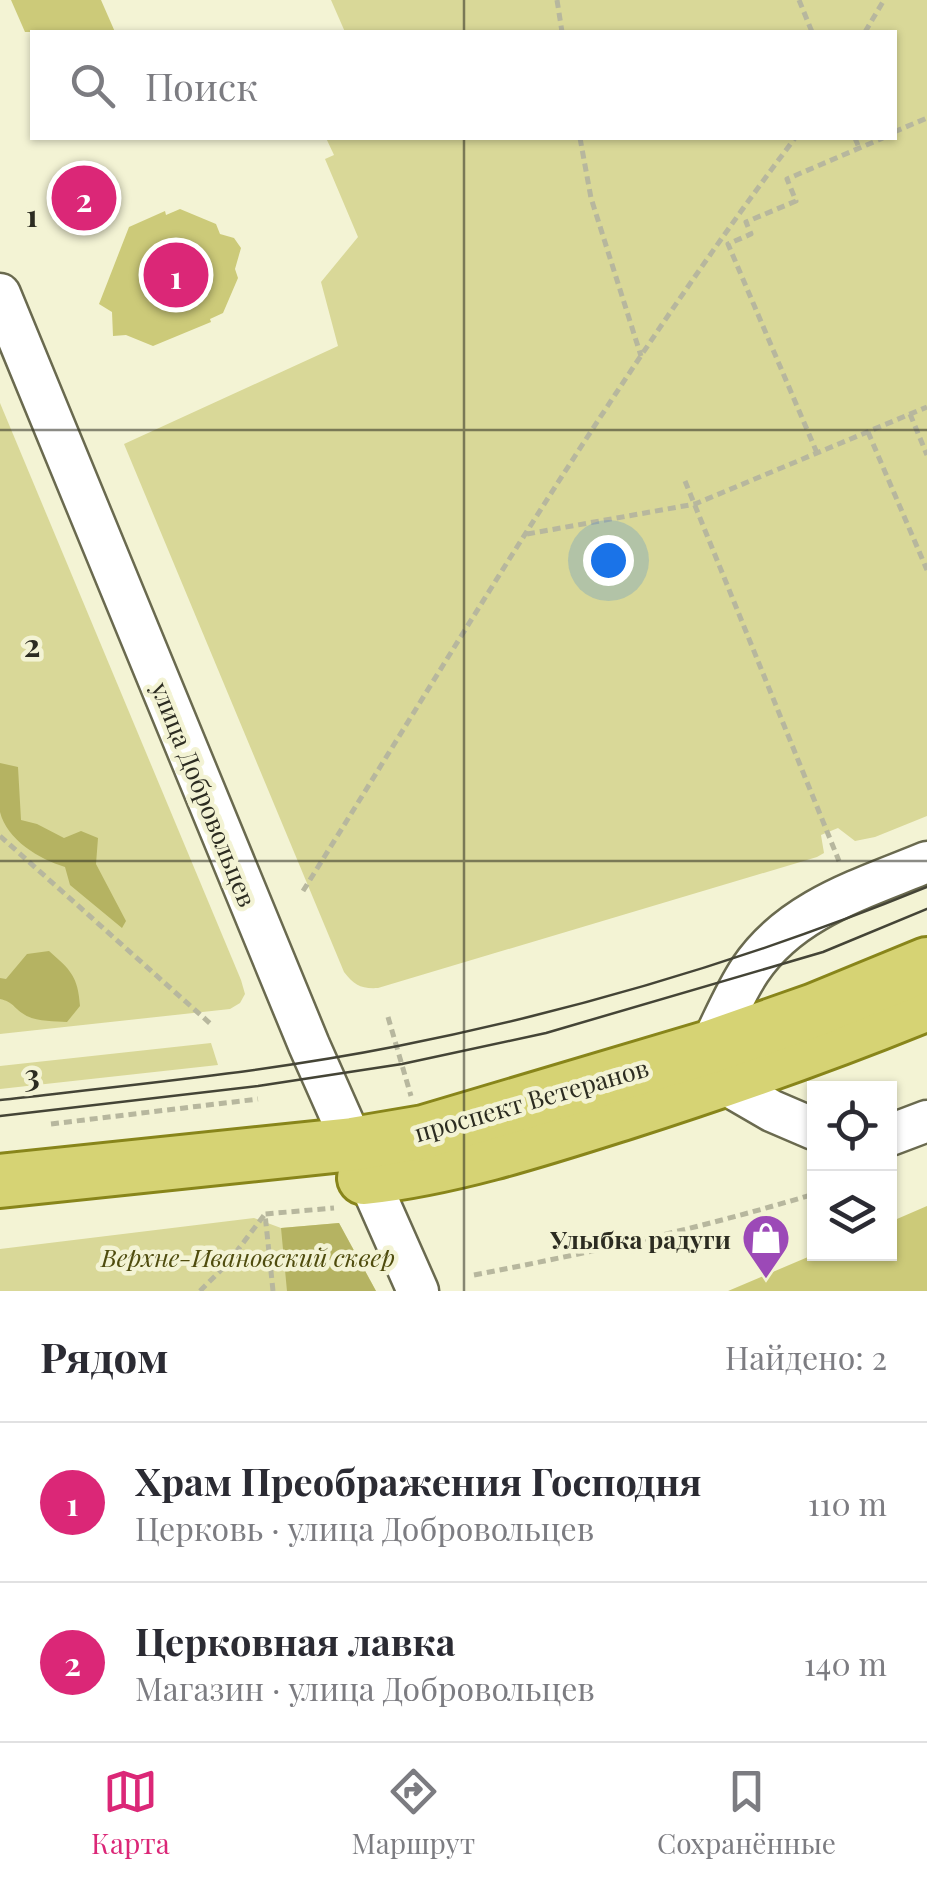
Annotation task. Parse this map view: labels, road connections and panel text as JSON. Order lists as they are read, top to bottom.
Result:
{
  "streets": {
    "main road": ["проспект Ветеранов"],
    "street": ["улица Добровольцев"]
  },
  "crossings": [
    ["улица Добровольцев", "проспект Ветеранов"]
  ],
  "parks": ["Верхне-Ивановский сквер"],
  "places": {
    "shop": ["Улыбка радуги"]
  },
  "page": {
    "search": "Поиск",
    "pins": ["2", "1"],
    "heading": ["Рядом", "Найдено: 2"],
    "list": [
      {
        "mark": "1",
        "name": "Храм Преображения Господня",
        "note": "Церковь · улица Добровольцев",
        "value": "110 m"
      },
      {
        "mark": "2",
        "name": "Церковная лавка",
        "note": "Магазин · улица Добровольцев",
        "value": "140 m"
      }
    ],
    "nav": ["Карта", "Маршрут", "Сохранённые"]
  },
  "grid": {
    "rows": ["1", "2", "3"]
  }
}
